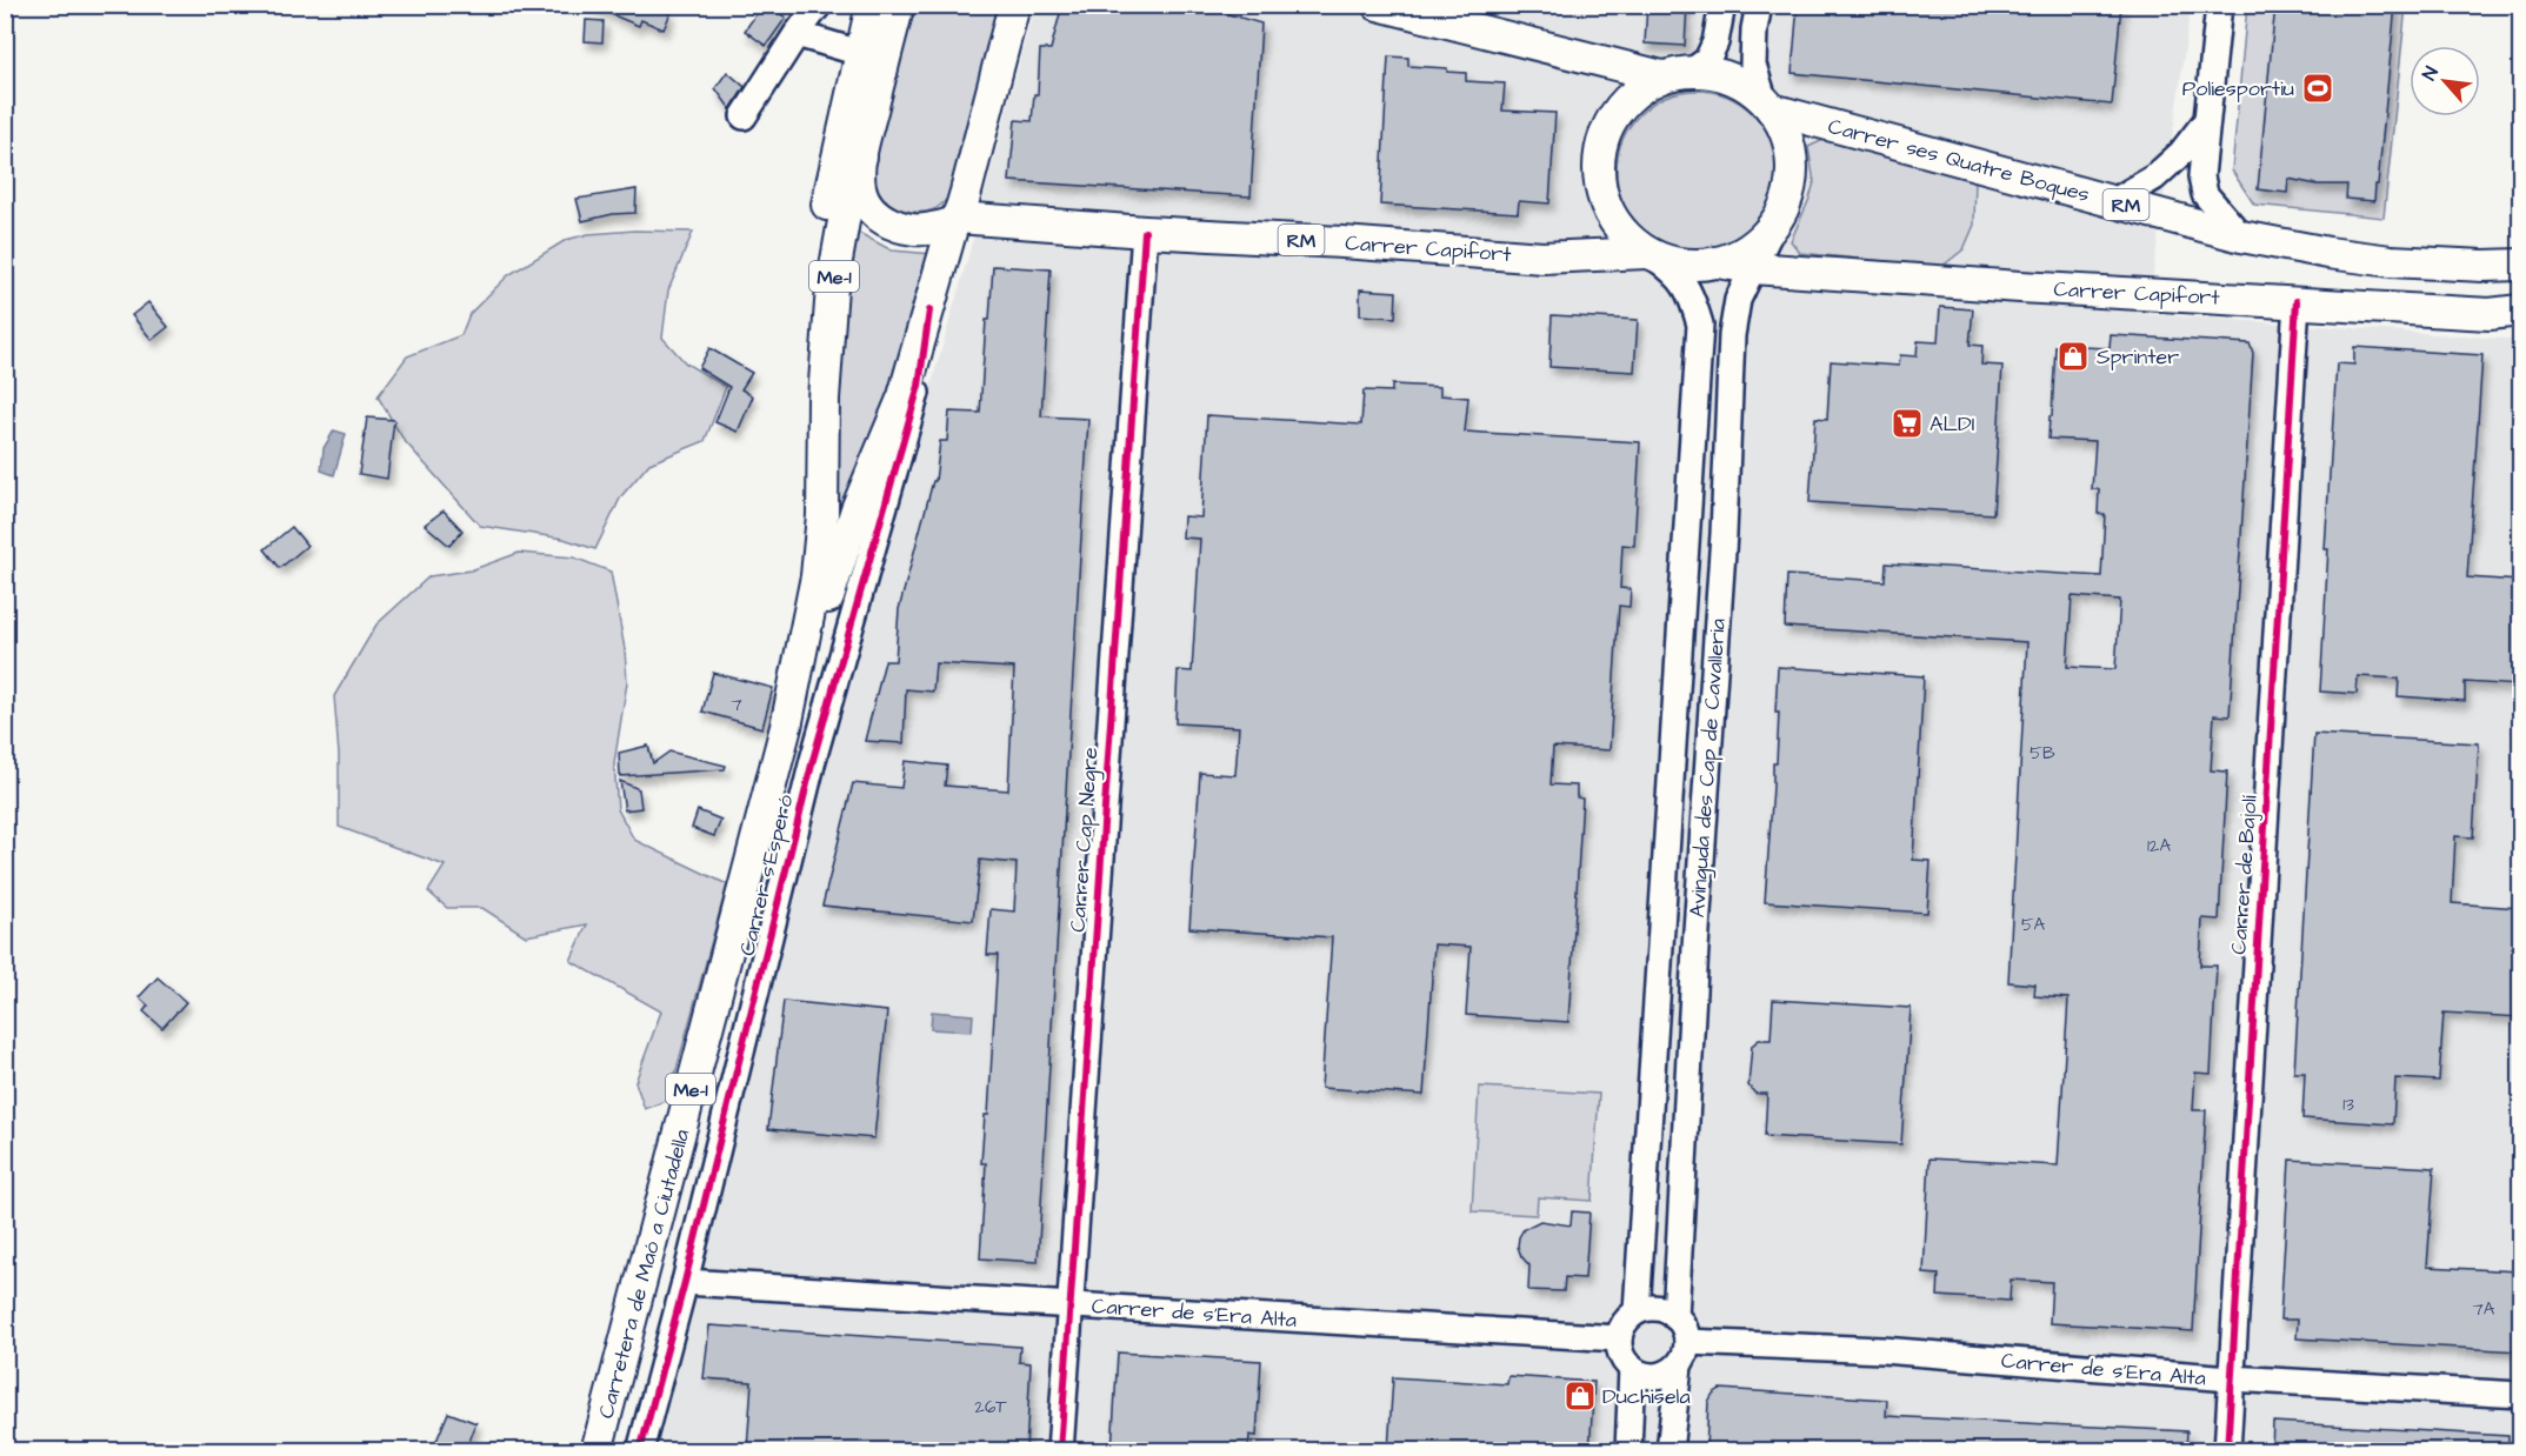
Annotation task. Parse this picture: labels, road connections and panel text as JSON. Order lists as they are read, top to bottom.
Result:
{
  "streets": {
    "main road": [
      "Carrer ses Quatre Boques",
      "RM",
      "Carrer Capifort",
      "Me-1",
      "Carretera de Maó a Ciutadella"
    ],
    "street": [
      "Avinguda des Cap de Cavalleria",
      "Carrer Cap Negre",
      "Carrer s'Esperó",
      "Carrer de Bajolí",
      "Carrer de s'Era Alta"
    ]
  },
  "crossings": [
    ["Carrer ses Quatre Boques", "RM"],
    ["Carrer ses Quatre Boques", "Carrer Capifort"],
    ["Carrer ses Quatre Boques", "Avinguda des Cap de Cavalleria"],
    ["RM", "Carrer Capifort"],
    ["RM", "Avinguda des Cap de Cavalleria"],
    ["RM", "Carretera de Maó a Ciutadella"],
    ["Carrer Capifort", "Avinguda des Cap de Cavalleria"],
    ["Carrer Capifort", "Carrer Cap Negre"],
    ["Carrer Capifort", "Carrer de Bajolí"],
    ["Carrer Capifort", "Carretera de Maó a Ciutadella"],
    ["Avinguda des Cap de Cavalleria", "Carrer de s'Era Alta"],
    ["Carrer Cap Negre", "Carrer de s'Era Alta"],
    ["Carrer s'Esperó", "Carretera de Maó a Ciutadella"],
    ["Carrer s'Esperó", "Carrer de s'Era Alta"],
    ["Carrer de Bajolí", "Carrer de s'Era Alta"]
  ],
  "places": {
    "sports": ["Poliesportiu"],
    "shop": ["Sprinter", "Duchisela"],
    "supermarket": ["ALDI"]
  },
  "house_numbers": [
    "7",
    "5B",
    "12A",
    "5A",
    "13",
    "7A",
    "26T"
  ],
  "north": "top left"
}
